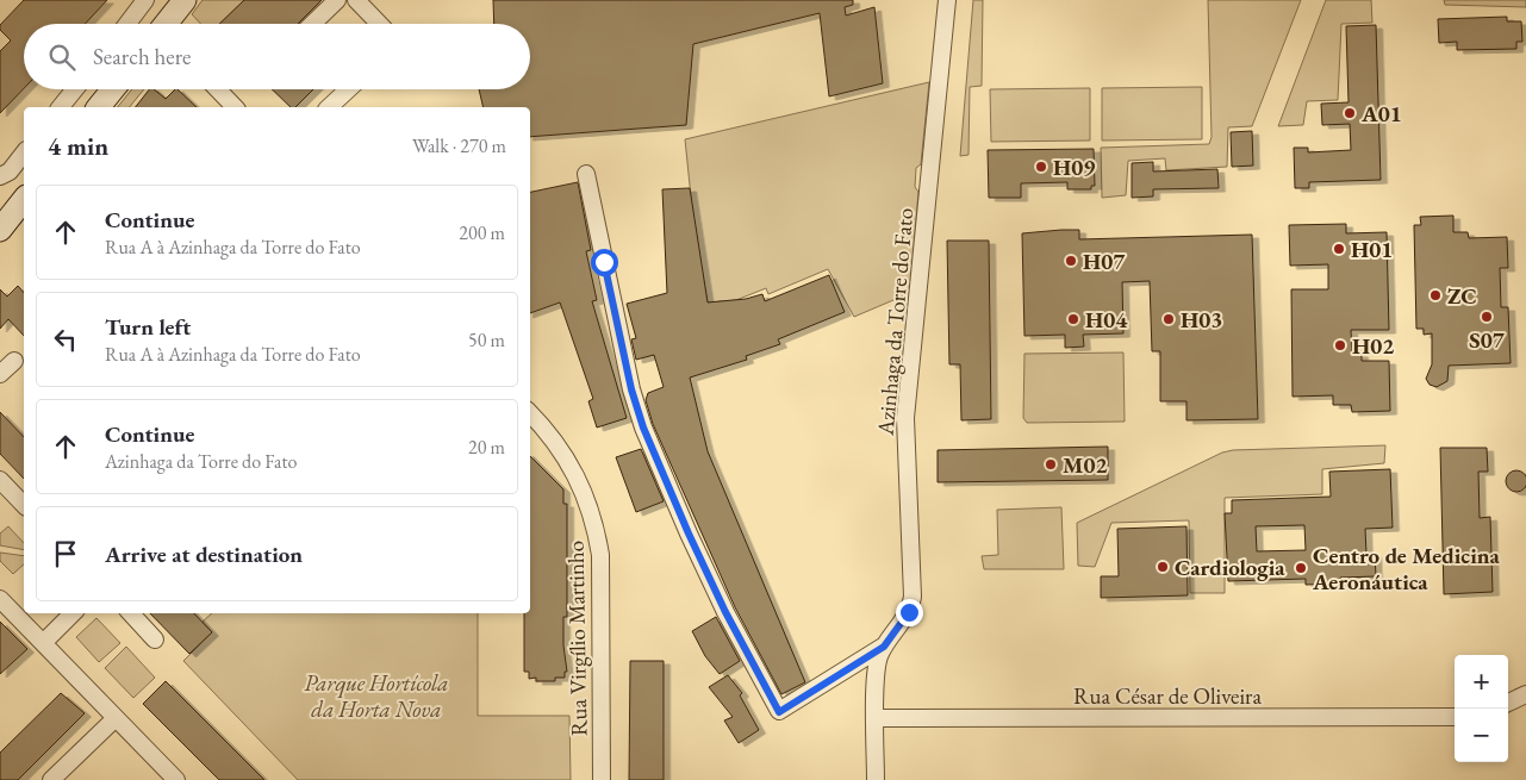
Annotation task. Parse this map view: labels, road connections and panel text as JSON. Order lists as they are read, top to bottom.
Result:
{
  "streets": {
    "street": ["Azinhaga da Torre do Fato", "Rua Virgílio Martinho", "Rua César de Oliveira"]
  },
  "crossings": [
    ["Azinhaga da Torre do Fato", "Rua César de Oliveira"]
  ],
  "parks": ["Parque Hortícola da Horta Nova"],
  "places": [
    "A01",
    "H09",
    "H01",
    "H07",
    "ZC",
    "S07",
    "H04",
    "H03",
    "H02",
    "M02",
    "Cardiologia",
    "Centro de Medicina Aeronáutica"
  ],
  "page": {
    "search": "Search here",
    "heading": ["4 min", "Walk · 270 m"],
    "list": [
      ["Continue", "Rua A à Azinhaga da Torre do Fato", "200 m"],
      ["Turn left", "Rua A à Azinhaga da Torre do Fato", "50 m"],
      ["Continue", "Azinhaga da Torre do Fato", "20 m"],
      "Arrive at destination"
    ],
    "map_buttons": ["+", "−"]
  }
}
